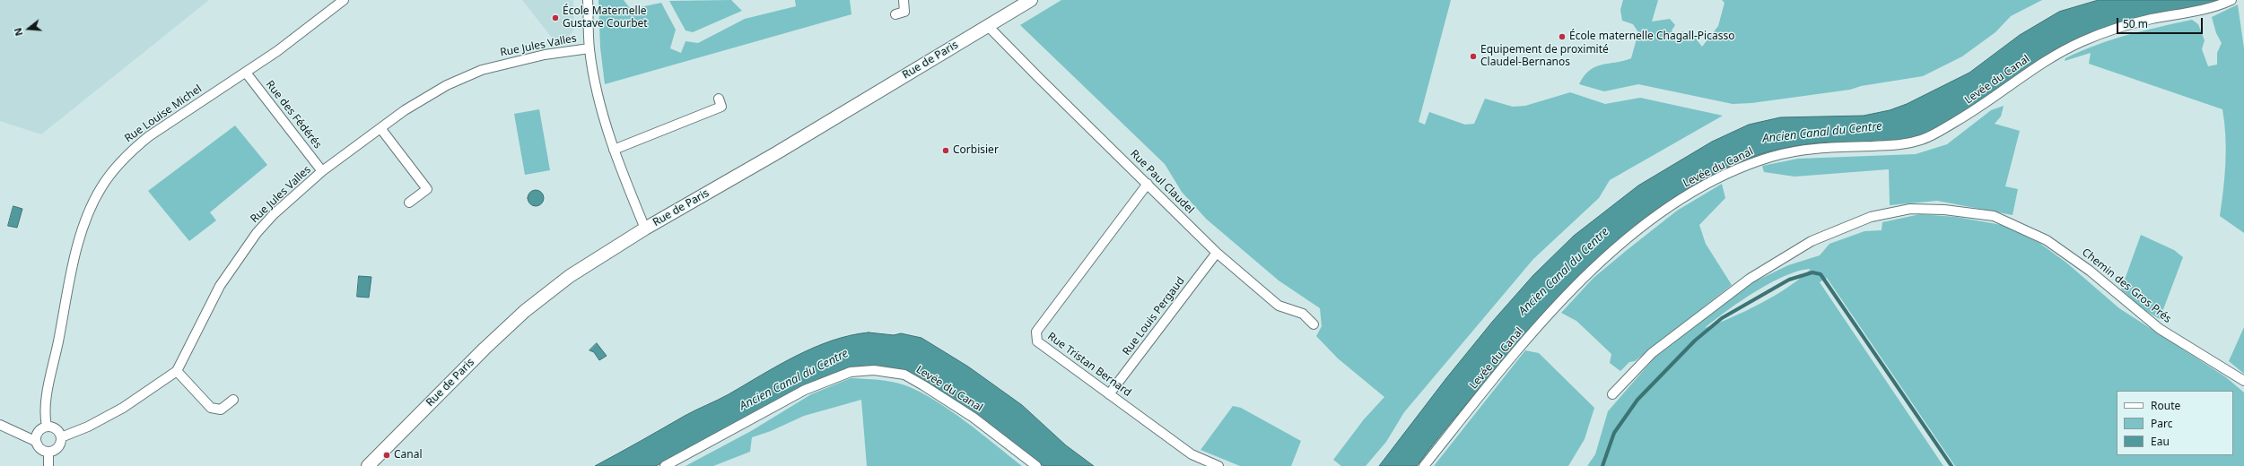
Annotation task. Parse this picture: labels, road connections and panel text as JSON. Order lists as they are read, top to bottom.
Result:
{
  "streets": {
    "main road": ["Rue de Paris"],
    "street": [
      "Rue Jules Valles",
      "Levée du Canal",
      "Rue Louise Michel",
      "Rue des Fédérés",
      "Rue Paul Claudel",
      "Chemin des Gros Prés",
      "Rue Louis Pergaud",
      "Rue Tristan Bernard"
    ]
  },
  "crossings": [
    ["Rue Jules Valles", "Rue Louise Michel"],
    ["Rue Jules Valles", "Rue des Fédérés"],
    ["Rue de Paris", "Rue Paul Claudel"],
    ["Rue Louise Michel", "Rue des Fédérés"],
    ["Rue Paul Claudel", "Rue Louis Pergaud"],
    ["Rue Paul Claudel", "Rue Tristan Bernard"],
    ["Rue Louis Pergaud", "Rue Tristan Bernard"]
  ],
  "water": ["Ancien Canal du Centre"],
  "places": [
    "École Maternelle Gustave Courbet",
    "École maternelle Chagall-Picasso",
    "Equipement de proximité Claudel-Bernanos",
    "Corbisier",
    "Canal"
  ],
  "legend": ["Route", "Parc", "Eau"],
  "scale_bar": "50 m",
  "north": "left"
}
